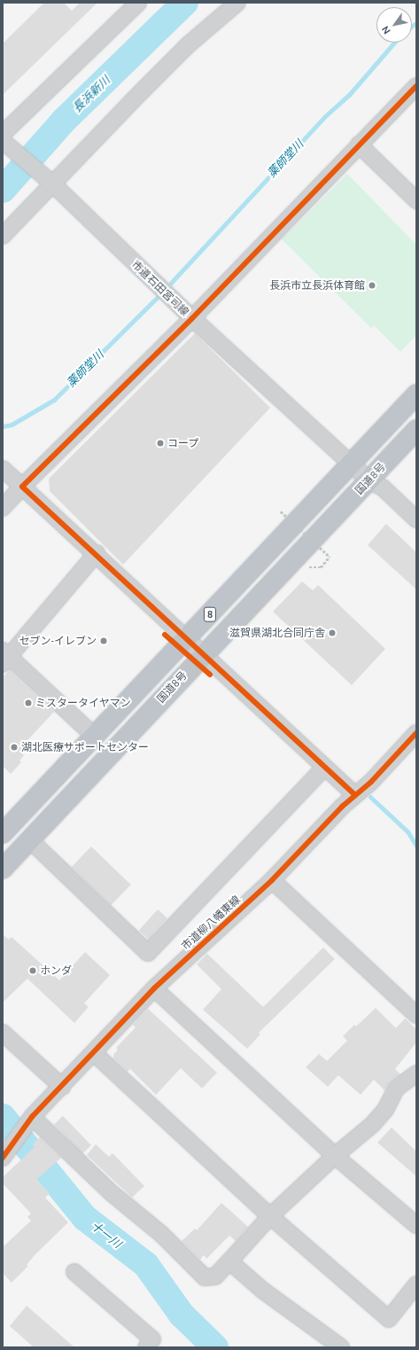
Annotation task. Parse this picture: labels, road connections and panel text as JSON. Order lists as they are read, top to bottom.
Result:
{
  "streets": {
    "highway": ["国道8号", "8"],
    "street": ["市道石田宮司線", "市道柳八幡東線"]
  },
  "crossings": [
    ["市道石田宮司線", "国道8号"],
    ["市道石田宮司線", "8"]
  ],
  "water": ["長浜新川", "薬師堂川", "十一川"],
  "places": [
    "長浜市立長浜体育館",
    "コープ",
    "滋賀県湖北合同庁舎",
    "セブン-イレブン",
    "ミスタータイヤマン",
    "湖北医療サポートセンター",
    "ホンダ"
  ],
  "north": "bottom left"
}
